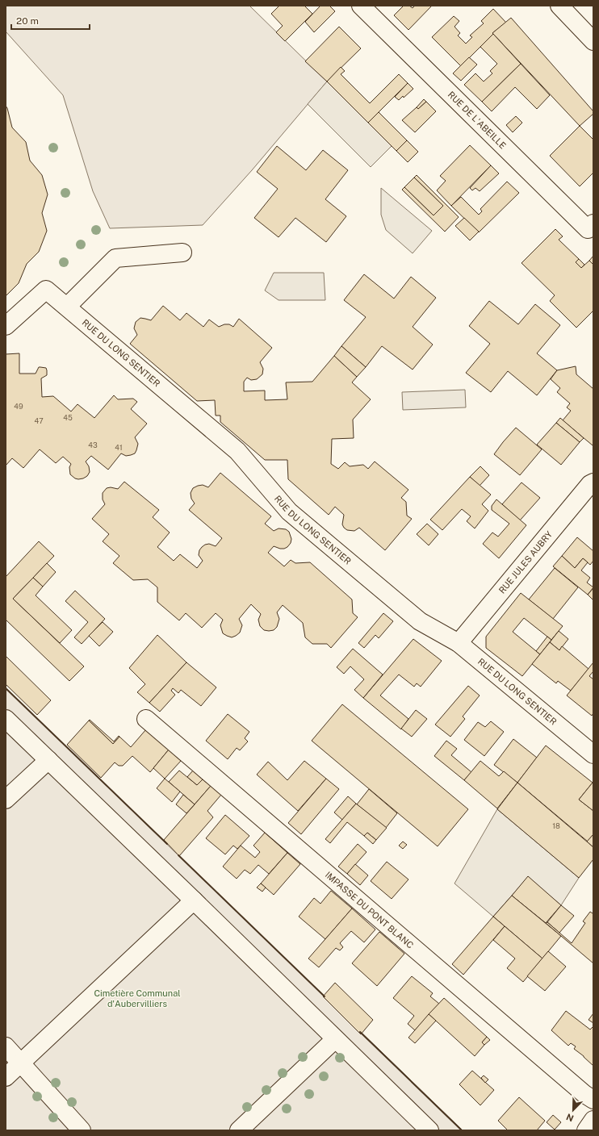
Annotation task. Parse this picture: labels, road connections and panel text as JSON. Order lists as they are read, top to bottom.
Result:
{
  "streets": {
    "street": [
      "RUE DE L'ABEILLE",
      "RUE DU LONG SENTIER",
      "RUE JULES AUBRY",
      "IMPASSE DU PONT BLANC"
    ]
  },
  "crossings": [
    ["RUE DU LONG SENTIER", "RUE JULES AUBRY"]
  ],
  "parks": ["Cimetière Communal d'Aubervilliers"],
  "house_numbers": [
    "49",
    "45",
    "47",
    "43",
    "41",
    "18"
  ],
  "scale_bar": "20 m",
  "north": "bottom left"
}
